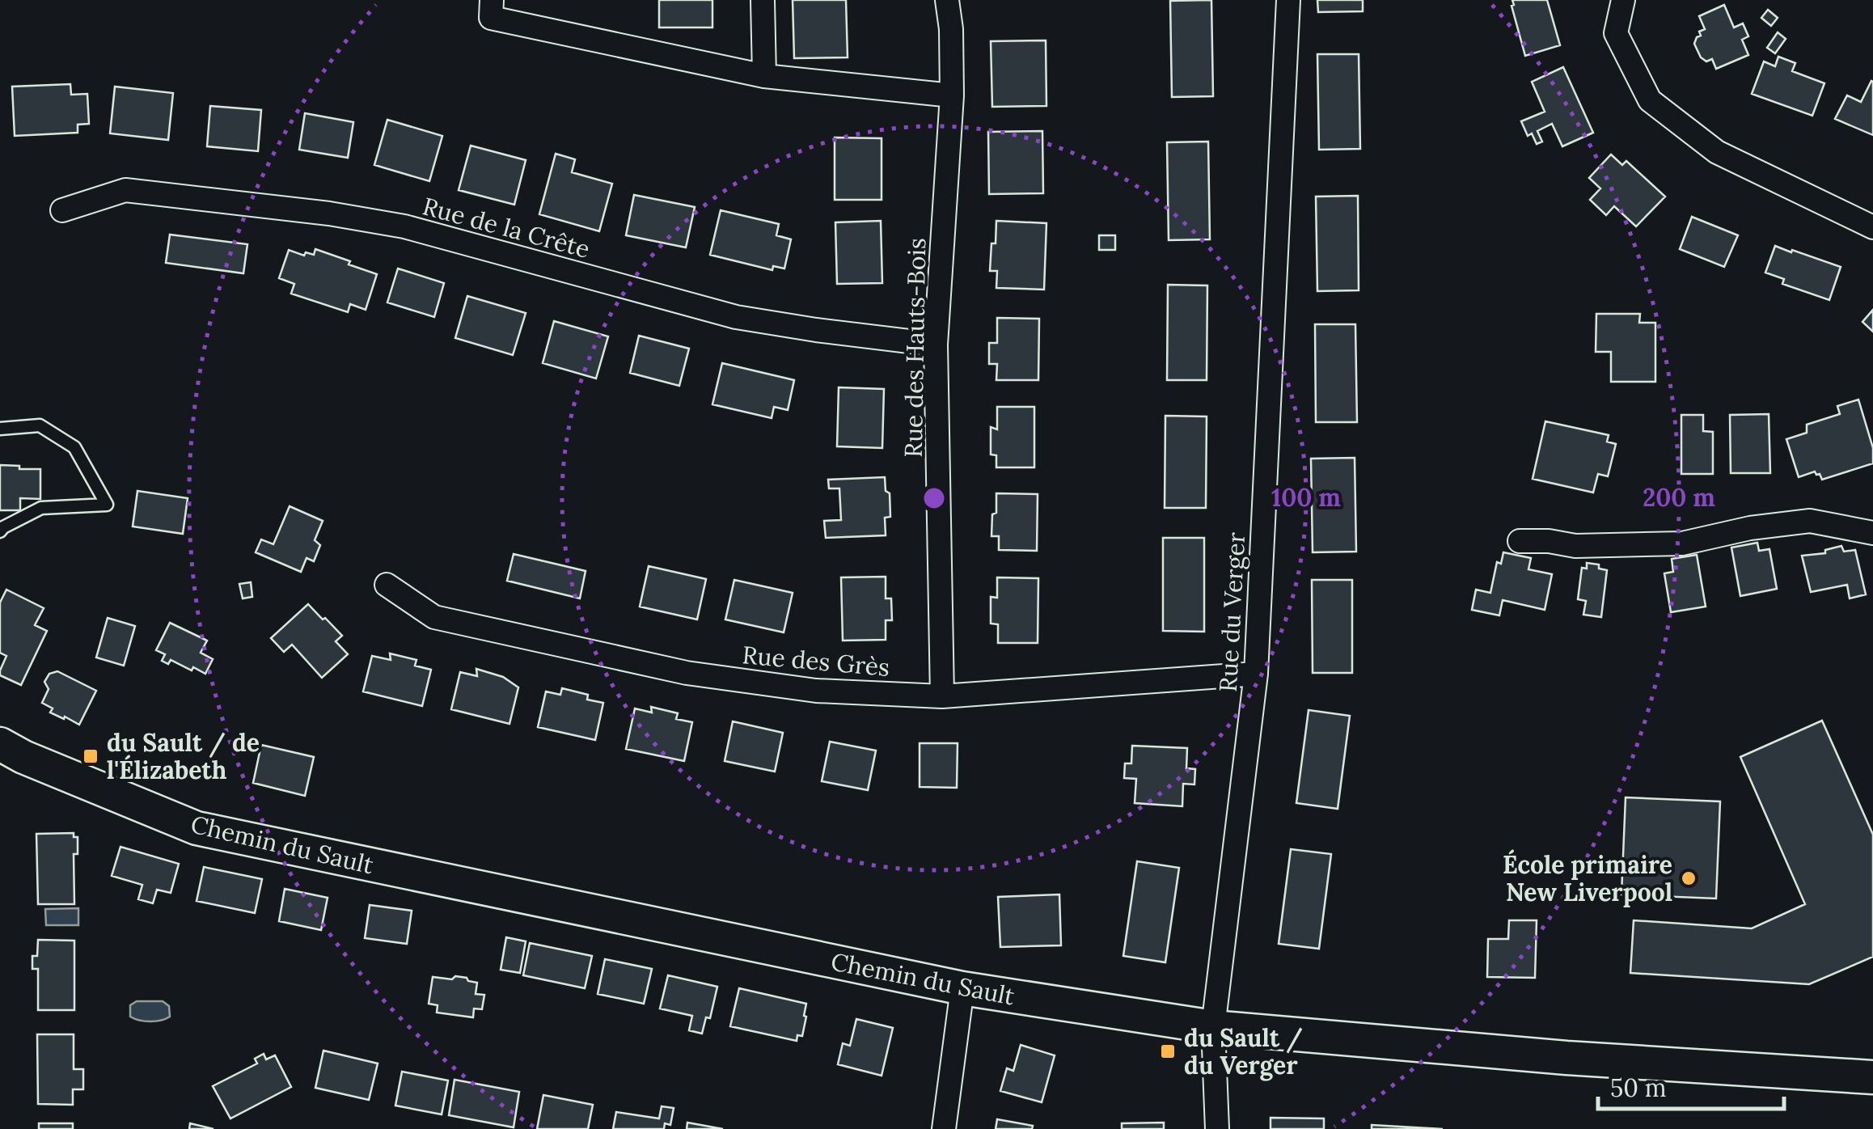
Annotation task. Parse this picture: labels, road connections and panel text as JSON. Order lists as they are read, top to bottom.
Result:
{
  "streets": {
    "street": [
      "Rue de la Crête",
      "Rue des Hauts-Bois",
      "Rue du Verger",
      "Rue des Grès",
      "Chemin du Sault"
    ]
  },
  "crossings": [
    ["Rue de la Crête", "Rue des Hauts-Bois"],
    ["Rue des Hauts-Bois", "Rue des Grès"],
    ["Rue du Verger", "Rue des Grès"],
    ["Rue du Verger", "Chemin du Sault"]
  ],
  "places": {
    "transit": ["du Sault / de l'Élizabeth", "du Sault / du Verger"],
    "other": ["École primaire New Liverpool"]
  },
  "scale_bar": "50 m",
  "rings": ["100 m", "200 m"]
}
